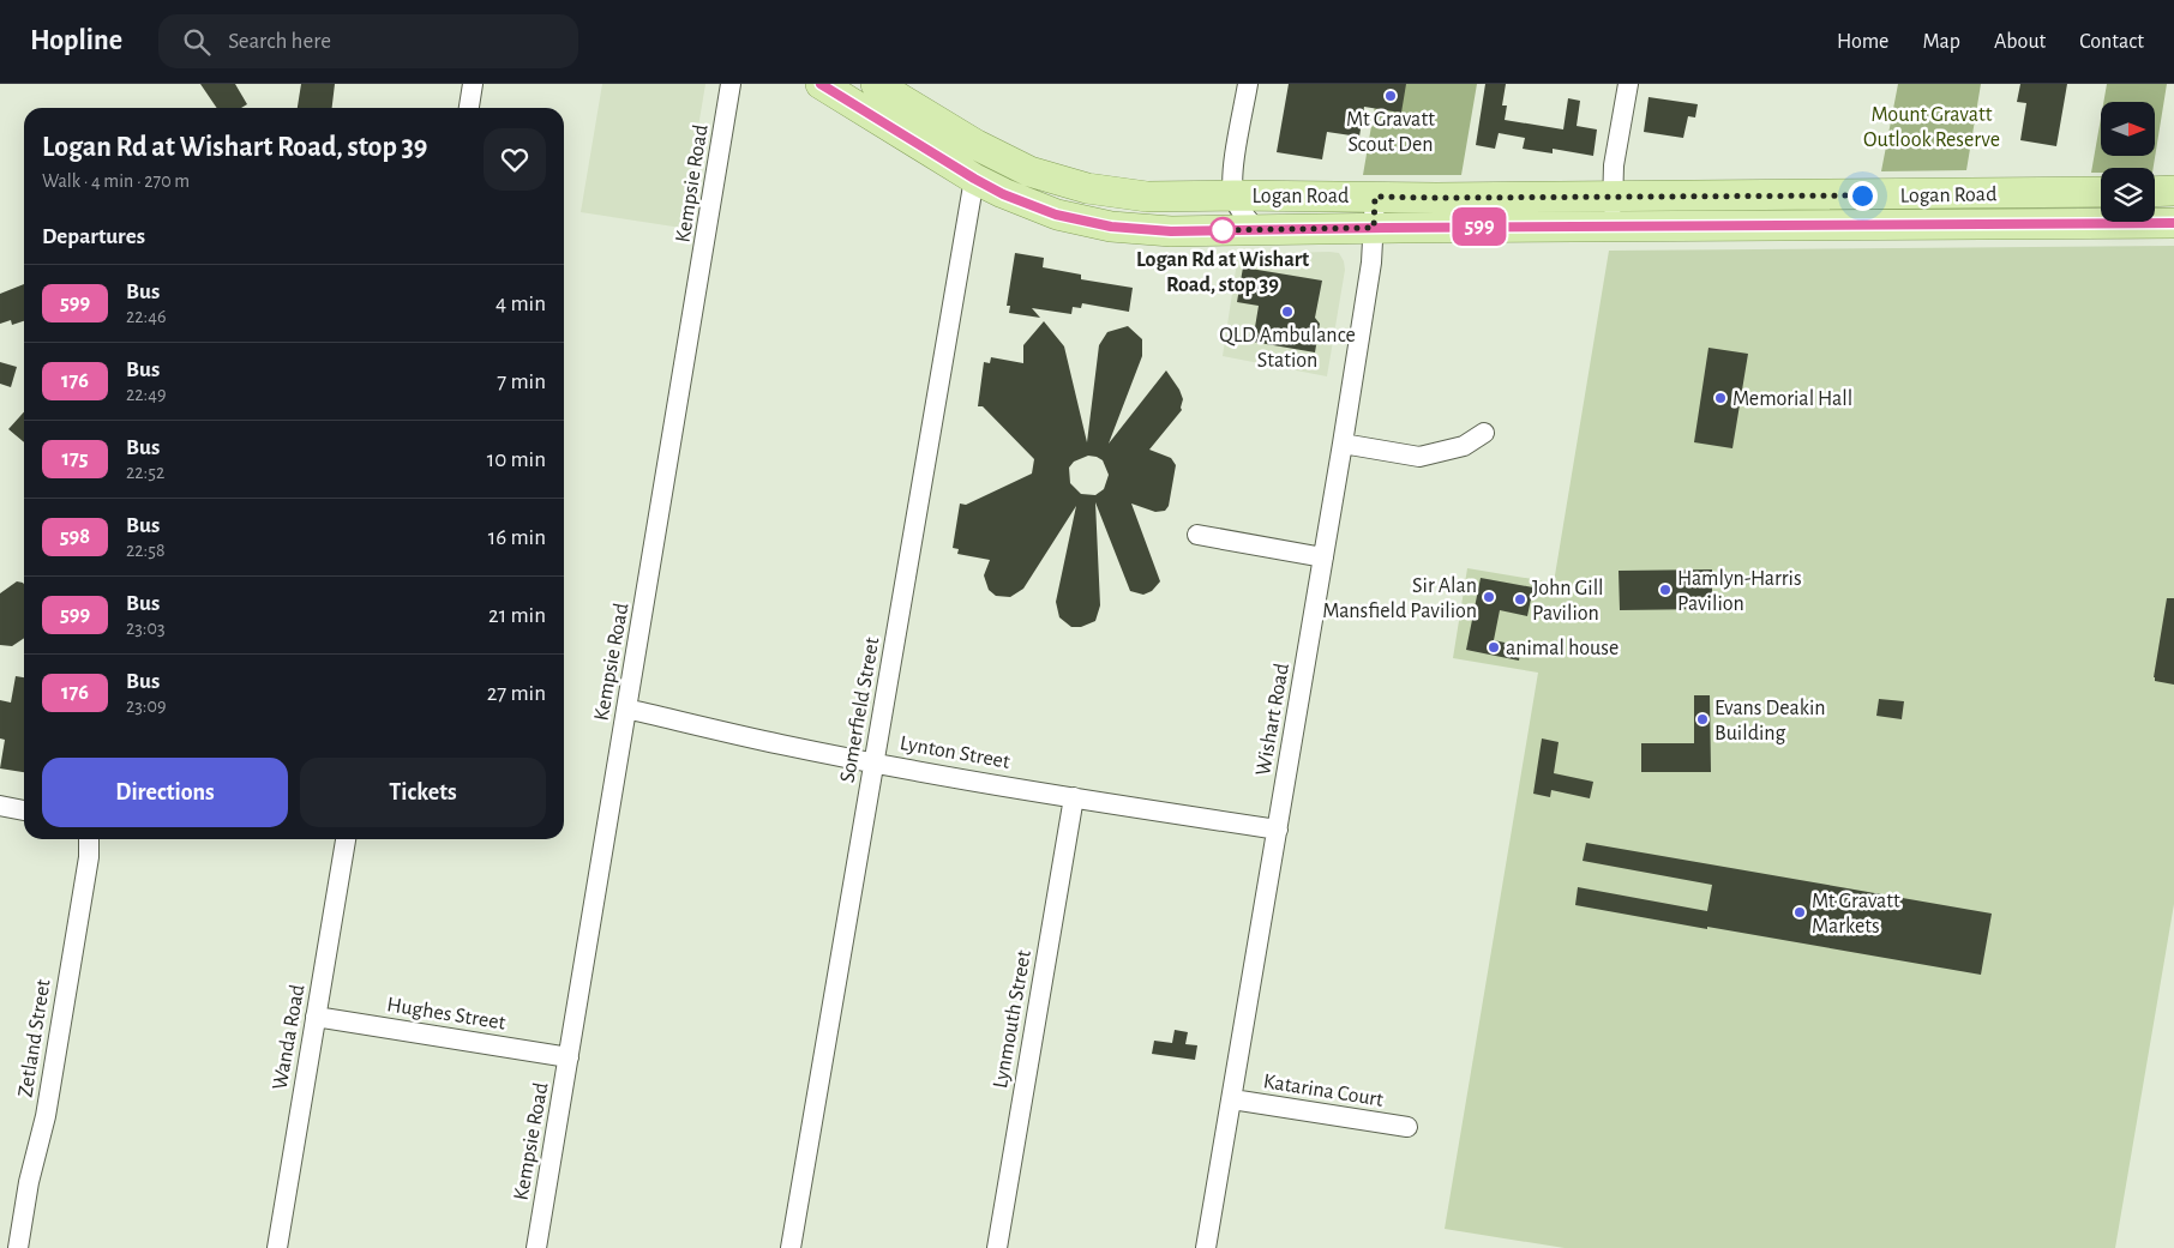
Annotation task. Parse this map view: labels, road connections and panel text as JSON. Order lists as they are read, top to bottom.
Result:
{
  "streets": {
    "main road": ["Logan Road"],
    "street": [
      "Kempsie Road",
      "Somerfield Street",
      "Wishart Road",
      "Lynton Street",
      "Hughes Street",
      "Lynmouth Street",
      "Wanda Road",
      "Zetland Street",
      "Katarina Court"
    ]
  },
  "crossings": [
    ["Kempsie Road", "Lynton Street"],
    ["Kempsie Road", "Hughes Street"],
    ["Logan Road", "Somerfield Street"],
    ["Logan Road", "Wishart Road"],
    ["Somerfield Street", "Lynton Street"],
    ["Wishart Road", "Lynton Street"],
    ["Wishart Road", "Katarina Court"],
    ["Lynton Street", "Lynmouth Street"],
    ["Hughes Street", "Wanda Road"]
  ],
  "parks": ["Mount Gravatt Outlook Reserve"],
  "places": [
    "Mt Gravatt Scout Den",
    "Logan Rd at Wishart Road, stop 39",
    "QLD Ambulance Station",
    "Memorial Hall",
    "Hamlyn-Harris Pavilion",
    "Sir Alan Mansfield Pavilion",
    "John Gill Pavilion",
    "animal house",
    "Evans Deakin Building",
    "Mt Gravatt Markets"
  ],
  "lines": ["bus line 599"],
  "north": "right",
  "page": {
    "header": "Hopline",
    "search": "Search here",
    "nav": [
      "Home",
      "Map",
      "About",
      "Contact"
    ],
    "on_map": "599",
    "heading": [
      ["Logan Rd at Wishart Road, stop 39", "Walk · 4 min · 270 m"],
      "Departures"
    ],
    "list": [
      {
        "mark": "599",
        "name": "Bus",
        "note": "22:46",
        "value": "4 min"
      },
      {
        "mark": "176",
        "name": "Bus",
        "note": "22:49",
        "value": "7 min"
      },
      {
        "mark": "175",
        "name": "Bus",
        "note": "22:52",
        "value": "10 min"
      },
      {
        "mark": "598",
        "name": "Bus",
        "note": "22:58",
        "value": "16 min"
      },
      {
        "mark": "599",
        "name": "Bus",
        "note": "23:03",
        "value": "21 min"
      },
      {
        "mark": "176",
        "name": "Bus",
        "note": "23:09",
        "value": "27 min"
      }
    ],
    "buttons": ["Directions", "Tickets"]
  }
}
